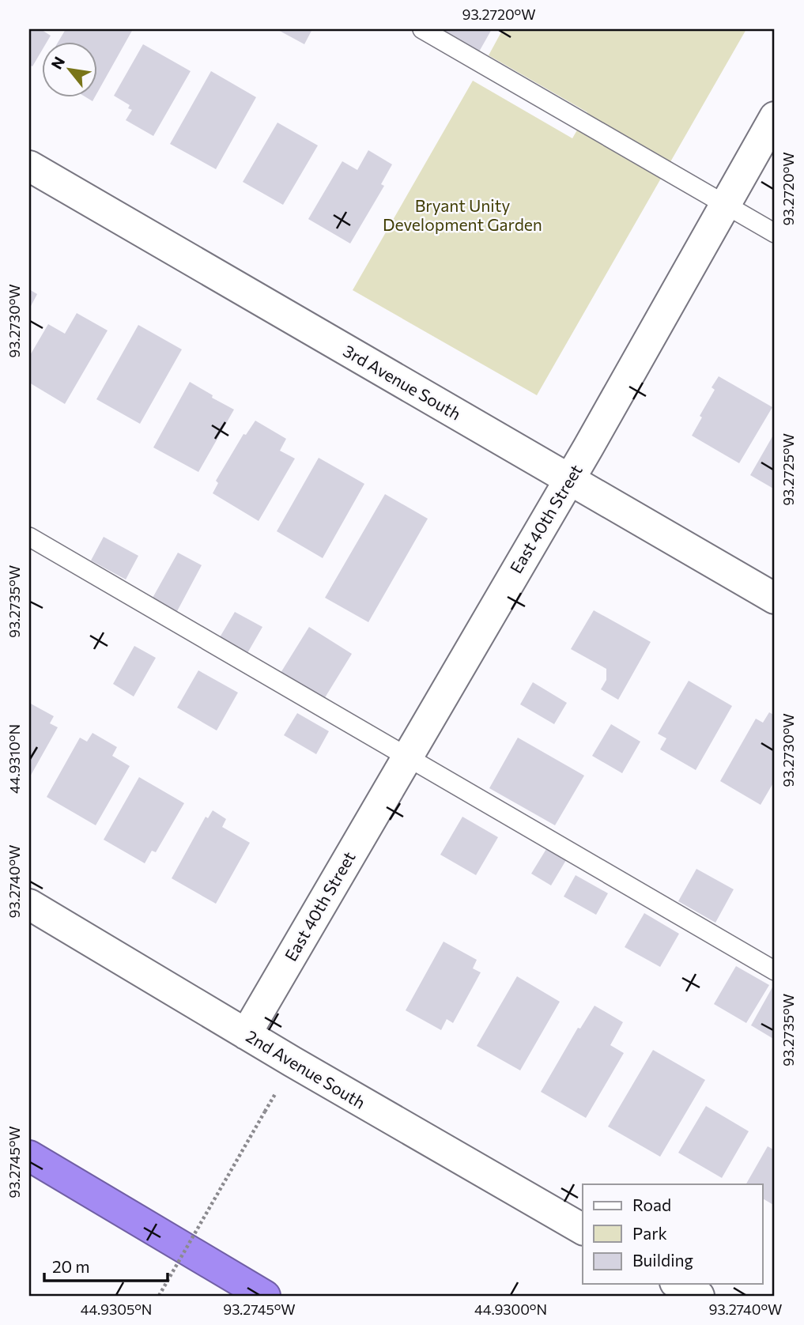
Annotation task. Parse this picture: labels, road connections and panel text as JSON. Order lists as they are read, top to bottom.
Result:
{
  "streets": {
    "street": ["3rd Avenue South", "East 40th Street", "2nd Avenue South"]
  },
  "crossings": [
    ["3rd Avenue South", "East 40th Street"],
    ["East 40th Street", "2nd Avenue South"]
  ],
  "parks": ["Bryant Unity Development Garden"],
  "legend": ["Road", "Park", "Building"],
  "scale_bar": "20 m",
  "north": "top left",
  "coordinates": [
    "93.2720°W",
    "93.2730°W",
    "93.2725°W",
    "93.2735°W",
    "44.9310°N",
    "93.2740°W",
    "93.2745°W",
    "44.9305°N",
    "44.9300°N"
  ]
}
